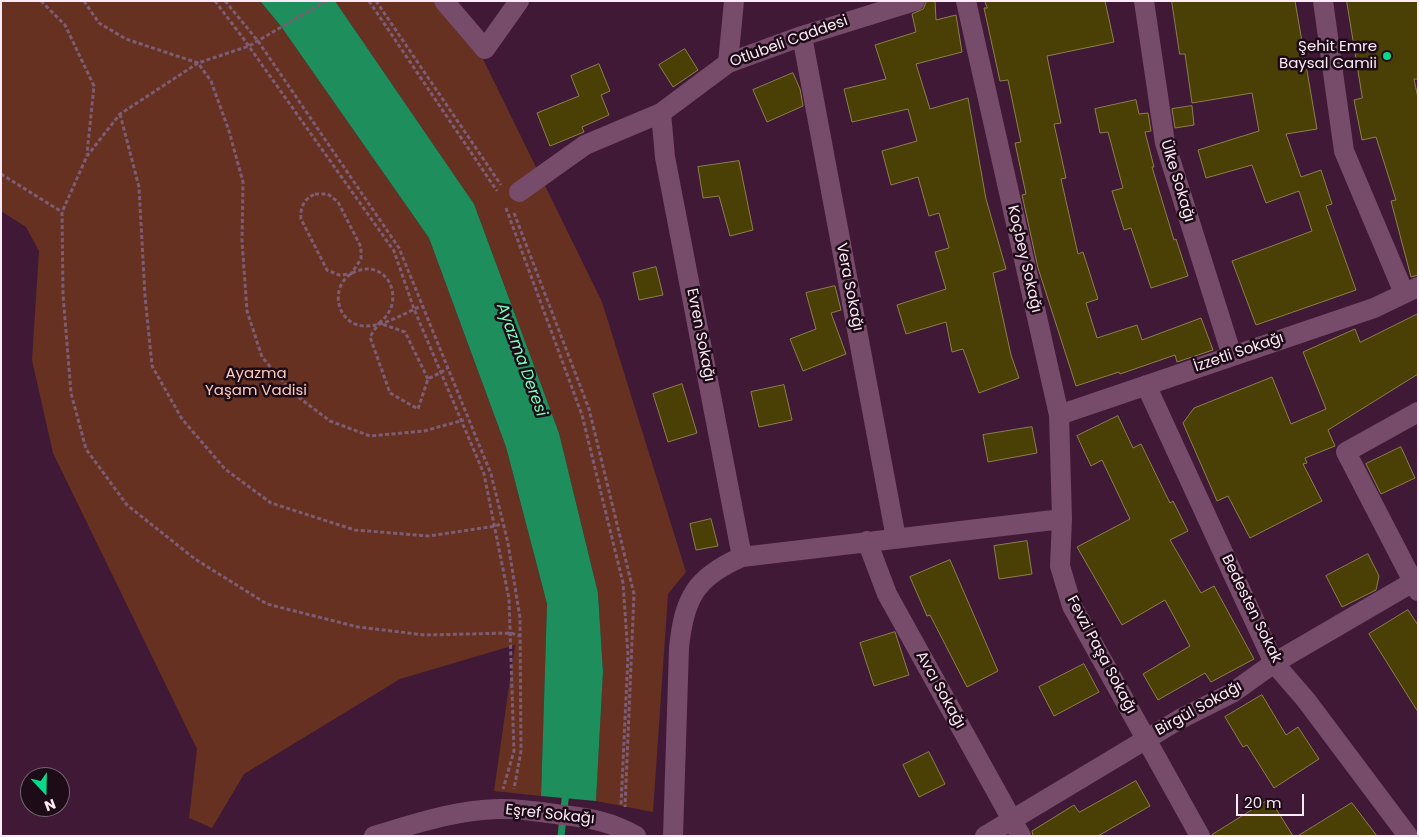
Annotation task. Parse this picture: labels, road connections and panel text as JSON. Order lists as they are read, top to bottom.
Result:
{
  "streets": {
    "street": [
      "Otlubeli Caddesi",
      "Ülke Sokağı",
      "Koçbey Sokağı",
      "Vera Sokağı",
      "Evren Sokağı",
      "İzzetli Sokağı",
      "Bedesten Sokak",
      "Fevzi Paşa Sokağı",
      "Avcı Sokağı",
      "Birgül Sokağı",
      "Eşref Sokağı"
    ]
  },
  "crossings": [
    ["Otlubeli Caddesi", "Vera Sokağı"],
    ["Otlubeli Caddesi", "Evren Sokağı"],
    ["Ülke Sokağı", "İzzetli Sokağı"],
    ["Koçbey Sokağı", "İzzetli Sokağı"],
    ["Koçbey Sokağı", "Fevzi Paşa Sokağı"],
    ["İzzetli Sokağı", "Bedesten Sokak"],
    ["Bedesten Sokak", "Birgül Sokağı"],
    ["Fevzi Paşa Sokağı", "Birgül Sokağı"],
    ["Avcı Sokağı", "Birgül Sokağı"]
  ],
  "water": ["Ayazma Deresi"],
  "parks": ["Ayazma Yaşam Vadisi"],
  "places": ["Şehit Emre Baysal Camii"],
  "scale_bar": "20 m",
  "north": "bottom"
}
